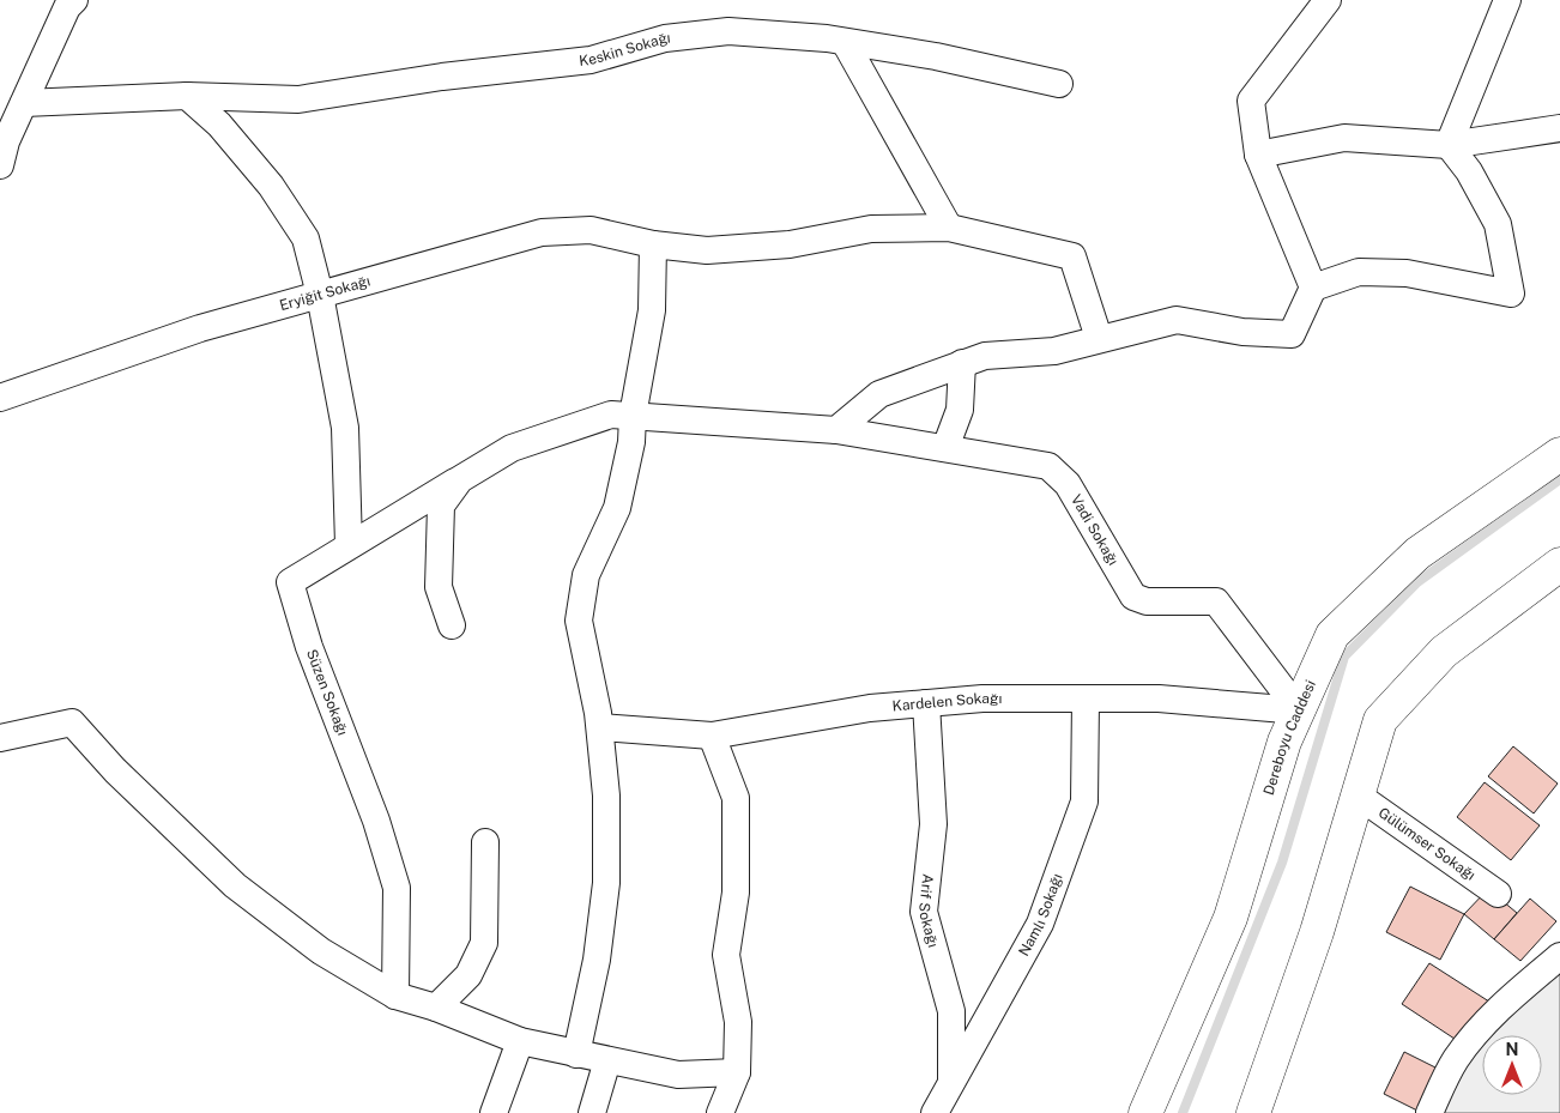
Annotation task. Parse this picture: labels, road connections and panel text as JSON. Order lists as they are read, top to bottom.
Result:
{
  "streets": {
    "main road": ["Dereboyu Caddesi"],
    "street": [
      "Keskin Sokağı",
      "Eryiğit Sokağı",
      "Vadi Sokağı",
      "Süzen Sokağı",
      "Kardelen Sokağı",
      "Gülümser Sokağı",
      "Arif Sokağı",
      "Namlı Sokağı"
    ]
  },
  "crossings": [
    ["Vadi Sokağı", "Süzen Sokağı"],
    ["Vadi Sokağı", "Kardelen Sokağı"],
    ["Vadi Sokağı", "Dereboyu Caddesi"],
    ["Kardelen Sokağı", "Dereboyu Caddesi"],
    ["Kardelen Sokağı", "Arif Sokağı"],
    ["Kardelen Sokağı", "Namlı Sokağı"],
    ["Arif Sokağı", "Namlı Sokağı"]
  ],
  "north": "top"
}
